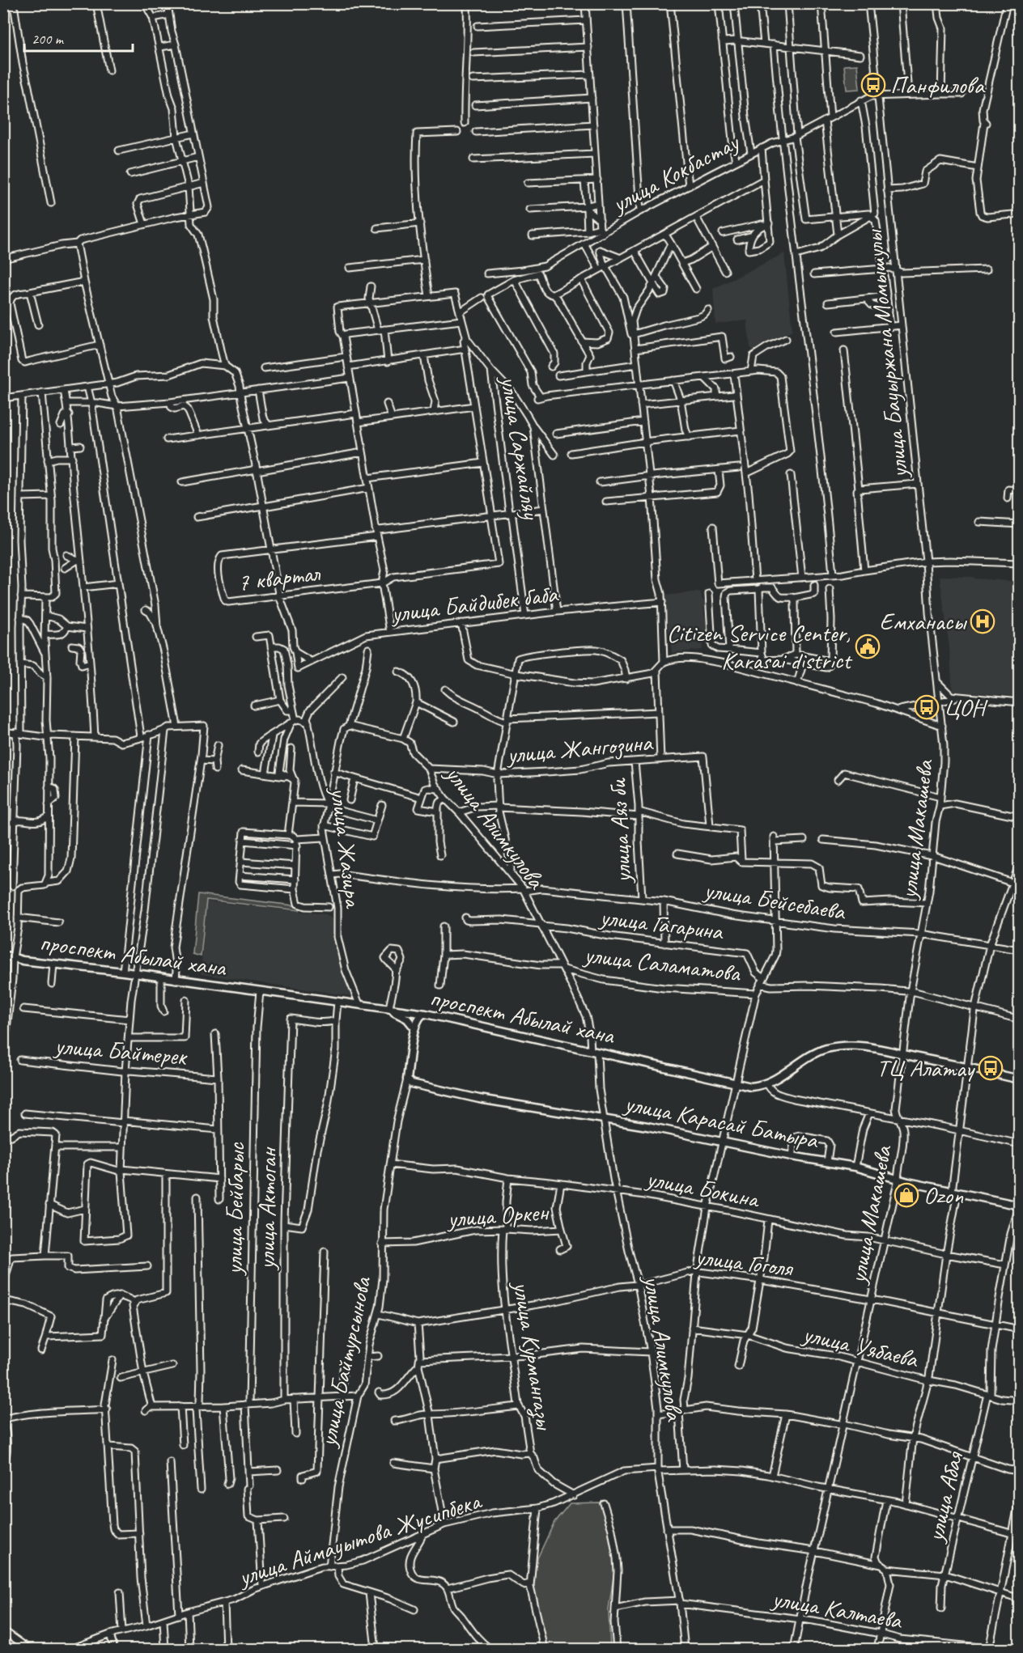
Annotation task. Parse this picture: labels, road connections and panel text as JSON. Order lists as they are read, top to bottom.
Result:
{
  "streets": {
    "main road": ["проспект Абылай хана", "улица Карасай Батыра"],
    "street": [
      "улица Кокбастау",
      "улица Бауыржана Момышулы",
      "улица Саржайляу",
      "7 квартал",
      "улица Байдибек баба",
      "улица Жангозина",
      "улица Алимкулова",
      "улица Макашева",
      "улица Аяз би",
      "улица Жазира",
      "улица Бейсебаева",
      "улица Гагарина",
      "улица Саламатова",
      "улица Байтерек",
      "улица Бокина",
      "улица Бейбарыс",
      "улица Актоган",
      "улица Оркен",
      "улица Гоголя",
      "улица Уябаева",
      "улица Курмангазы",
      "улица Байтурсынова",
      "улица Абая",
      "улица Аймауытова Жусипбека",
      "улица Калтаева"
    ]
  },
  "crossings": [
    ["улица Кокбастау", "улица Бауыржана Момышулы"],
    ["улица Бауыржана Момышулы", "улица Макашева"],
    ["улица Саржайляу", "улица Байдибек баба"],
    ["улица Жангозина", "улица Алимкулова"],
    ["улица Жангозина", "улица Аяз би"],
    ["улица Алимкулова", "улица Бейсебаева"],
    ["улица Алимкулова", "улица Гагарина"],
    ["улица Алимкулова", "проспект Абылай хана"],
    ["улица Алимкулова", "улица Саламатова"],
    ["улица Алимкулова", "улица Карасай Батыра"],
    ["улица Алимкулова", "улица Бокина"],
    ["улица Алимкулова", "улица Гоголя"],
    ["улица Алимкулова", "улица Аймауытова Жусипбека"],
    ["улица Алимкулова", "улица Калтаева"],
    ["улица Макашева", "улица Бейсебаева"],
    ["улица Макашева", "проспект Абылай хана"],
    ["улица Макашева", "улица Саламатова"],
    ["улица Макашева", "улица Карасай Батыра"],
    ["улица Макашева", "улица Бокина"],
    ["улица Макашева", "улица Гоголя"],
    ["улица Макашева", "улица Уябаева"],
    ["улица Макашева", "улица Аймауытова Жусипбека"],
    ["улица Макашева", "улица Калтаева"],
    ["улица Аяз би", "улица Бейсебаева"],
    ["улица Жазира", "улица Бейсебаева"],
    ["улица Жазира", "проспект Абылай хана"],
    ["улица Гагарина", "улица Саламатова"],
    ["проспект Абылай хана", "улица Бейбарыс"],
    ["улица Карасай Батыра", "улица Абая"],
    ["улица Бокина", "улица Курмангазы"],
    ["улица Бокина", "улица Байтурсынова"],
    ["улица Бокина", "улица Абая"],
    ["улица Оркен", "улица Курмангазы"],
    ["улица Оркен", "улица Байтурсынова"],
    ["улица Гоголя", "улица Курмангазы"],
    ["улица Гоголя", "улица Байтурсынова"],
    ["улица Гоголя", "улица Абая"],
    ["улица Уябаева", "улица Абая"],
    ["улица Курмангазы", "улица Аймауытова Жусипбека"],
    ["улица Байтурсынова", "улица Аймауытова Жусипбека"],
    ["улица Абая", "улица Аймауытова Жусипбека"]
  ],
  "places": {
    "bus stop": ["Панфилова", "ЦОН", "ТЦ Алатау"],
    "hospital": ["Емханасы"],
    "public building": ["Citizen Service Center, Karasai district"],
    "shop": ["Ozon"]
  },
  "scale_bar": "200 m"
}
